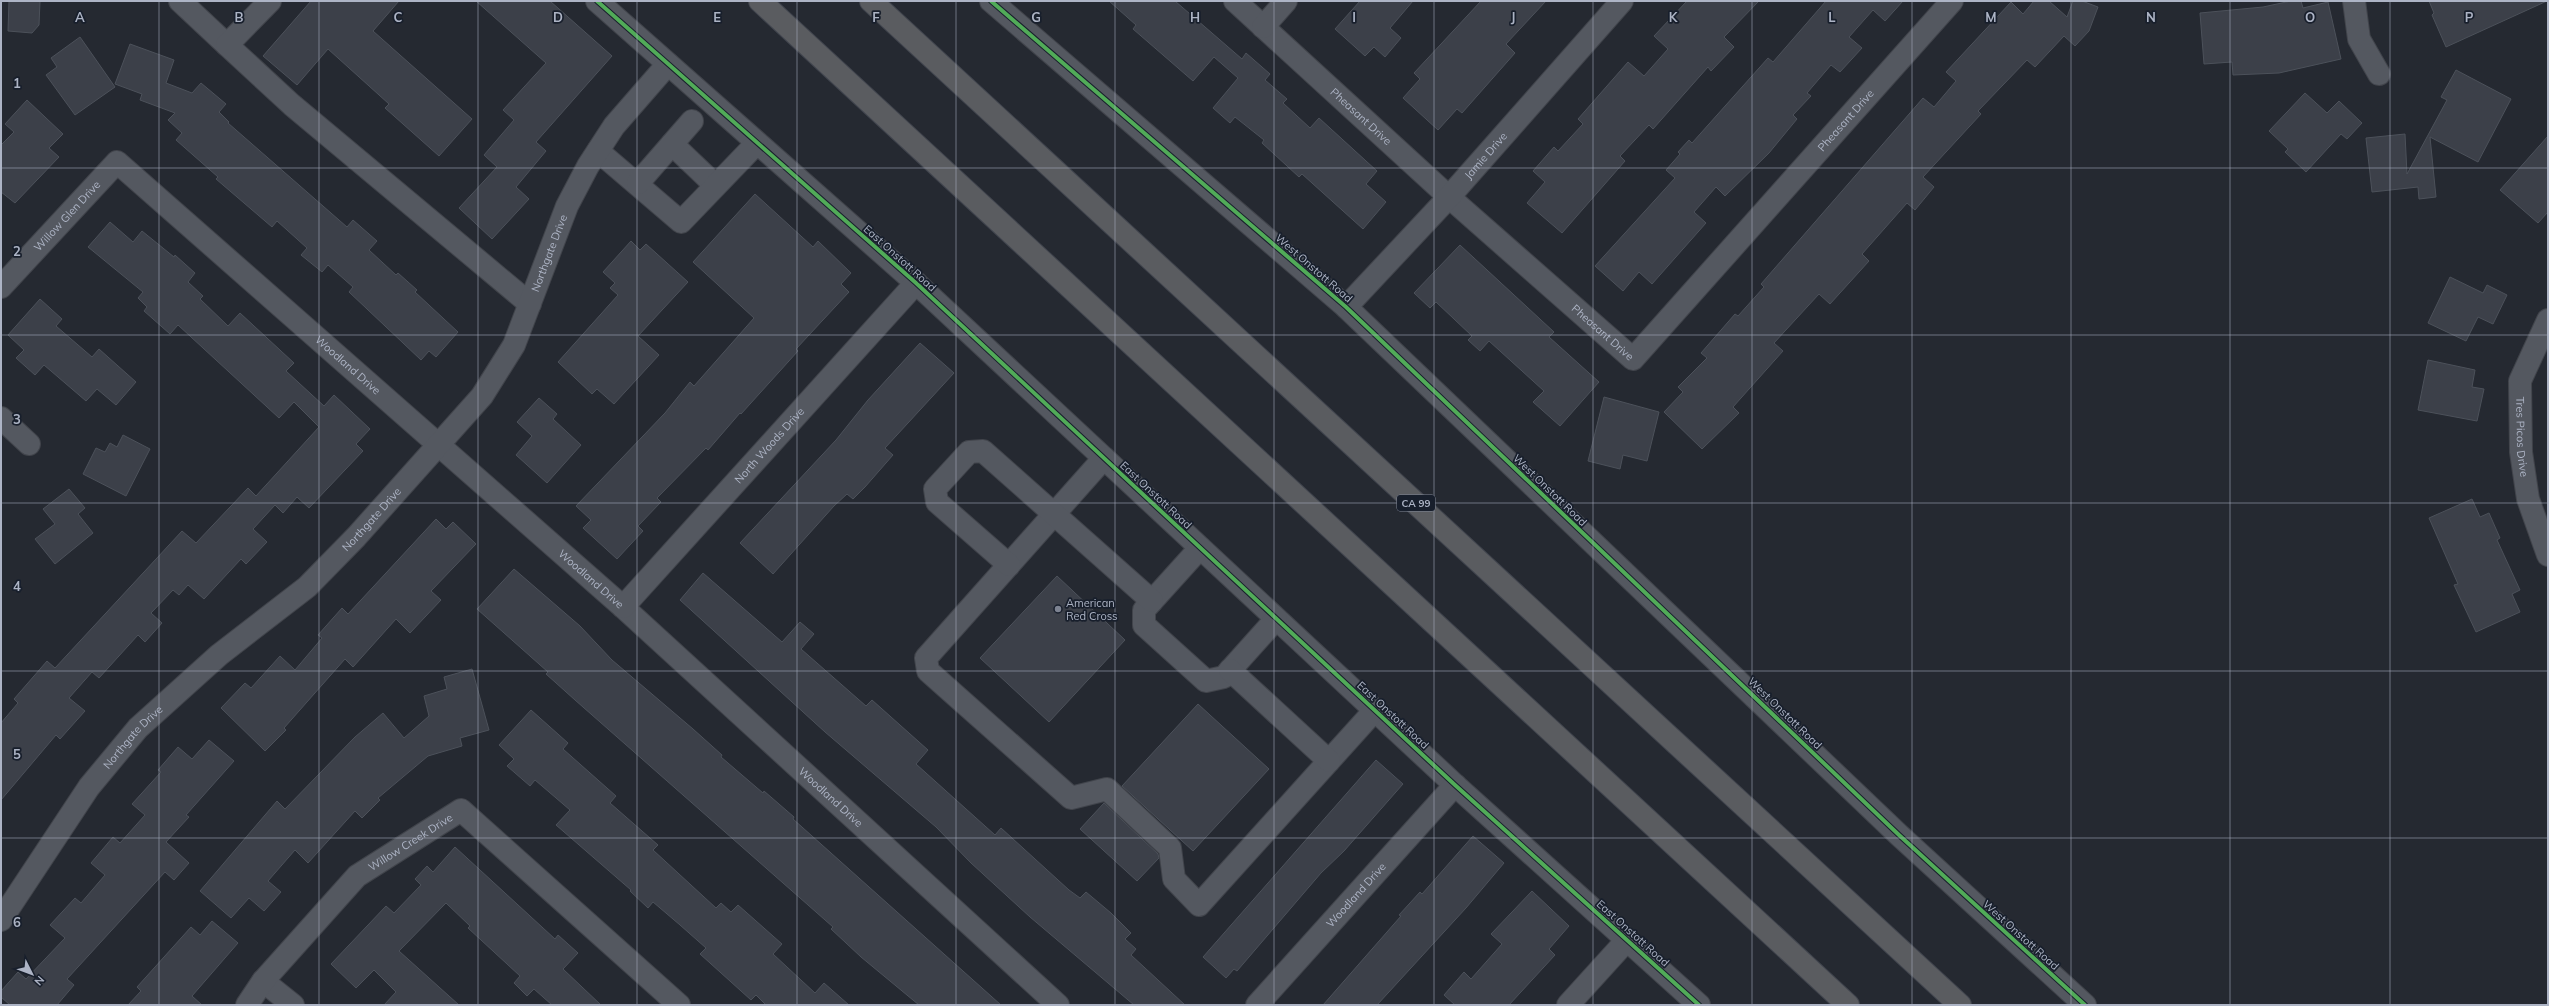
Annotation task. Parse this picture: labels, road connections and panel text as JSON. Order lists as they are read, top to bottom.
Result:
{
  "streets": {
    "highway": ["CA 99"],
    "street": [
      "Pheasant Drive",
      "Jamie Drive",
      "Willow Glen Drive",
      "Northgate Drive",
      "East Onstott Road",
      "West Onstott Road",
      "Woodland Drive",
      "Tres Picos Drive",
      "North Woods Drive",
      "Willow Creek Drive"
    ]
  },
  "crossings": [
    ["Pheasant Drive", "Jamie Drive"],
    ["Jamie Drive", "West Onstott Road"],
    ["Willow Glen Drive", "Woodland Drive"],
    ["Northgate Drive", "East Onstott Road"],
    ["Northgate Drive", "Woodland Drive"],
    ["East Onstott Road", "Woodland Drive"],
    ["East Onstott Road", "North Woods Drive"],
    ["Woodland Drive", "North Woods Drive"]
  ],
  "places": ["American Red Cross"],
  "north": "bottom right",
  "grid": {
    "columns": [
      "A",
      "B",
      "C",
      "D",
      "E",
      "F",
      "G",
      "H",
      "I",
      "J",
      "K",
      "L",
      "M",
      "N",
      "O",
      "P"
    ],
    "rows": [
      "1",
      "2",
      "3",
      "4",
      "5",
      "6"
    ]
  }
}
